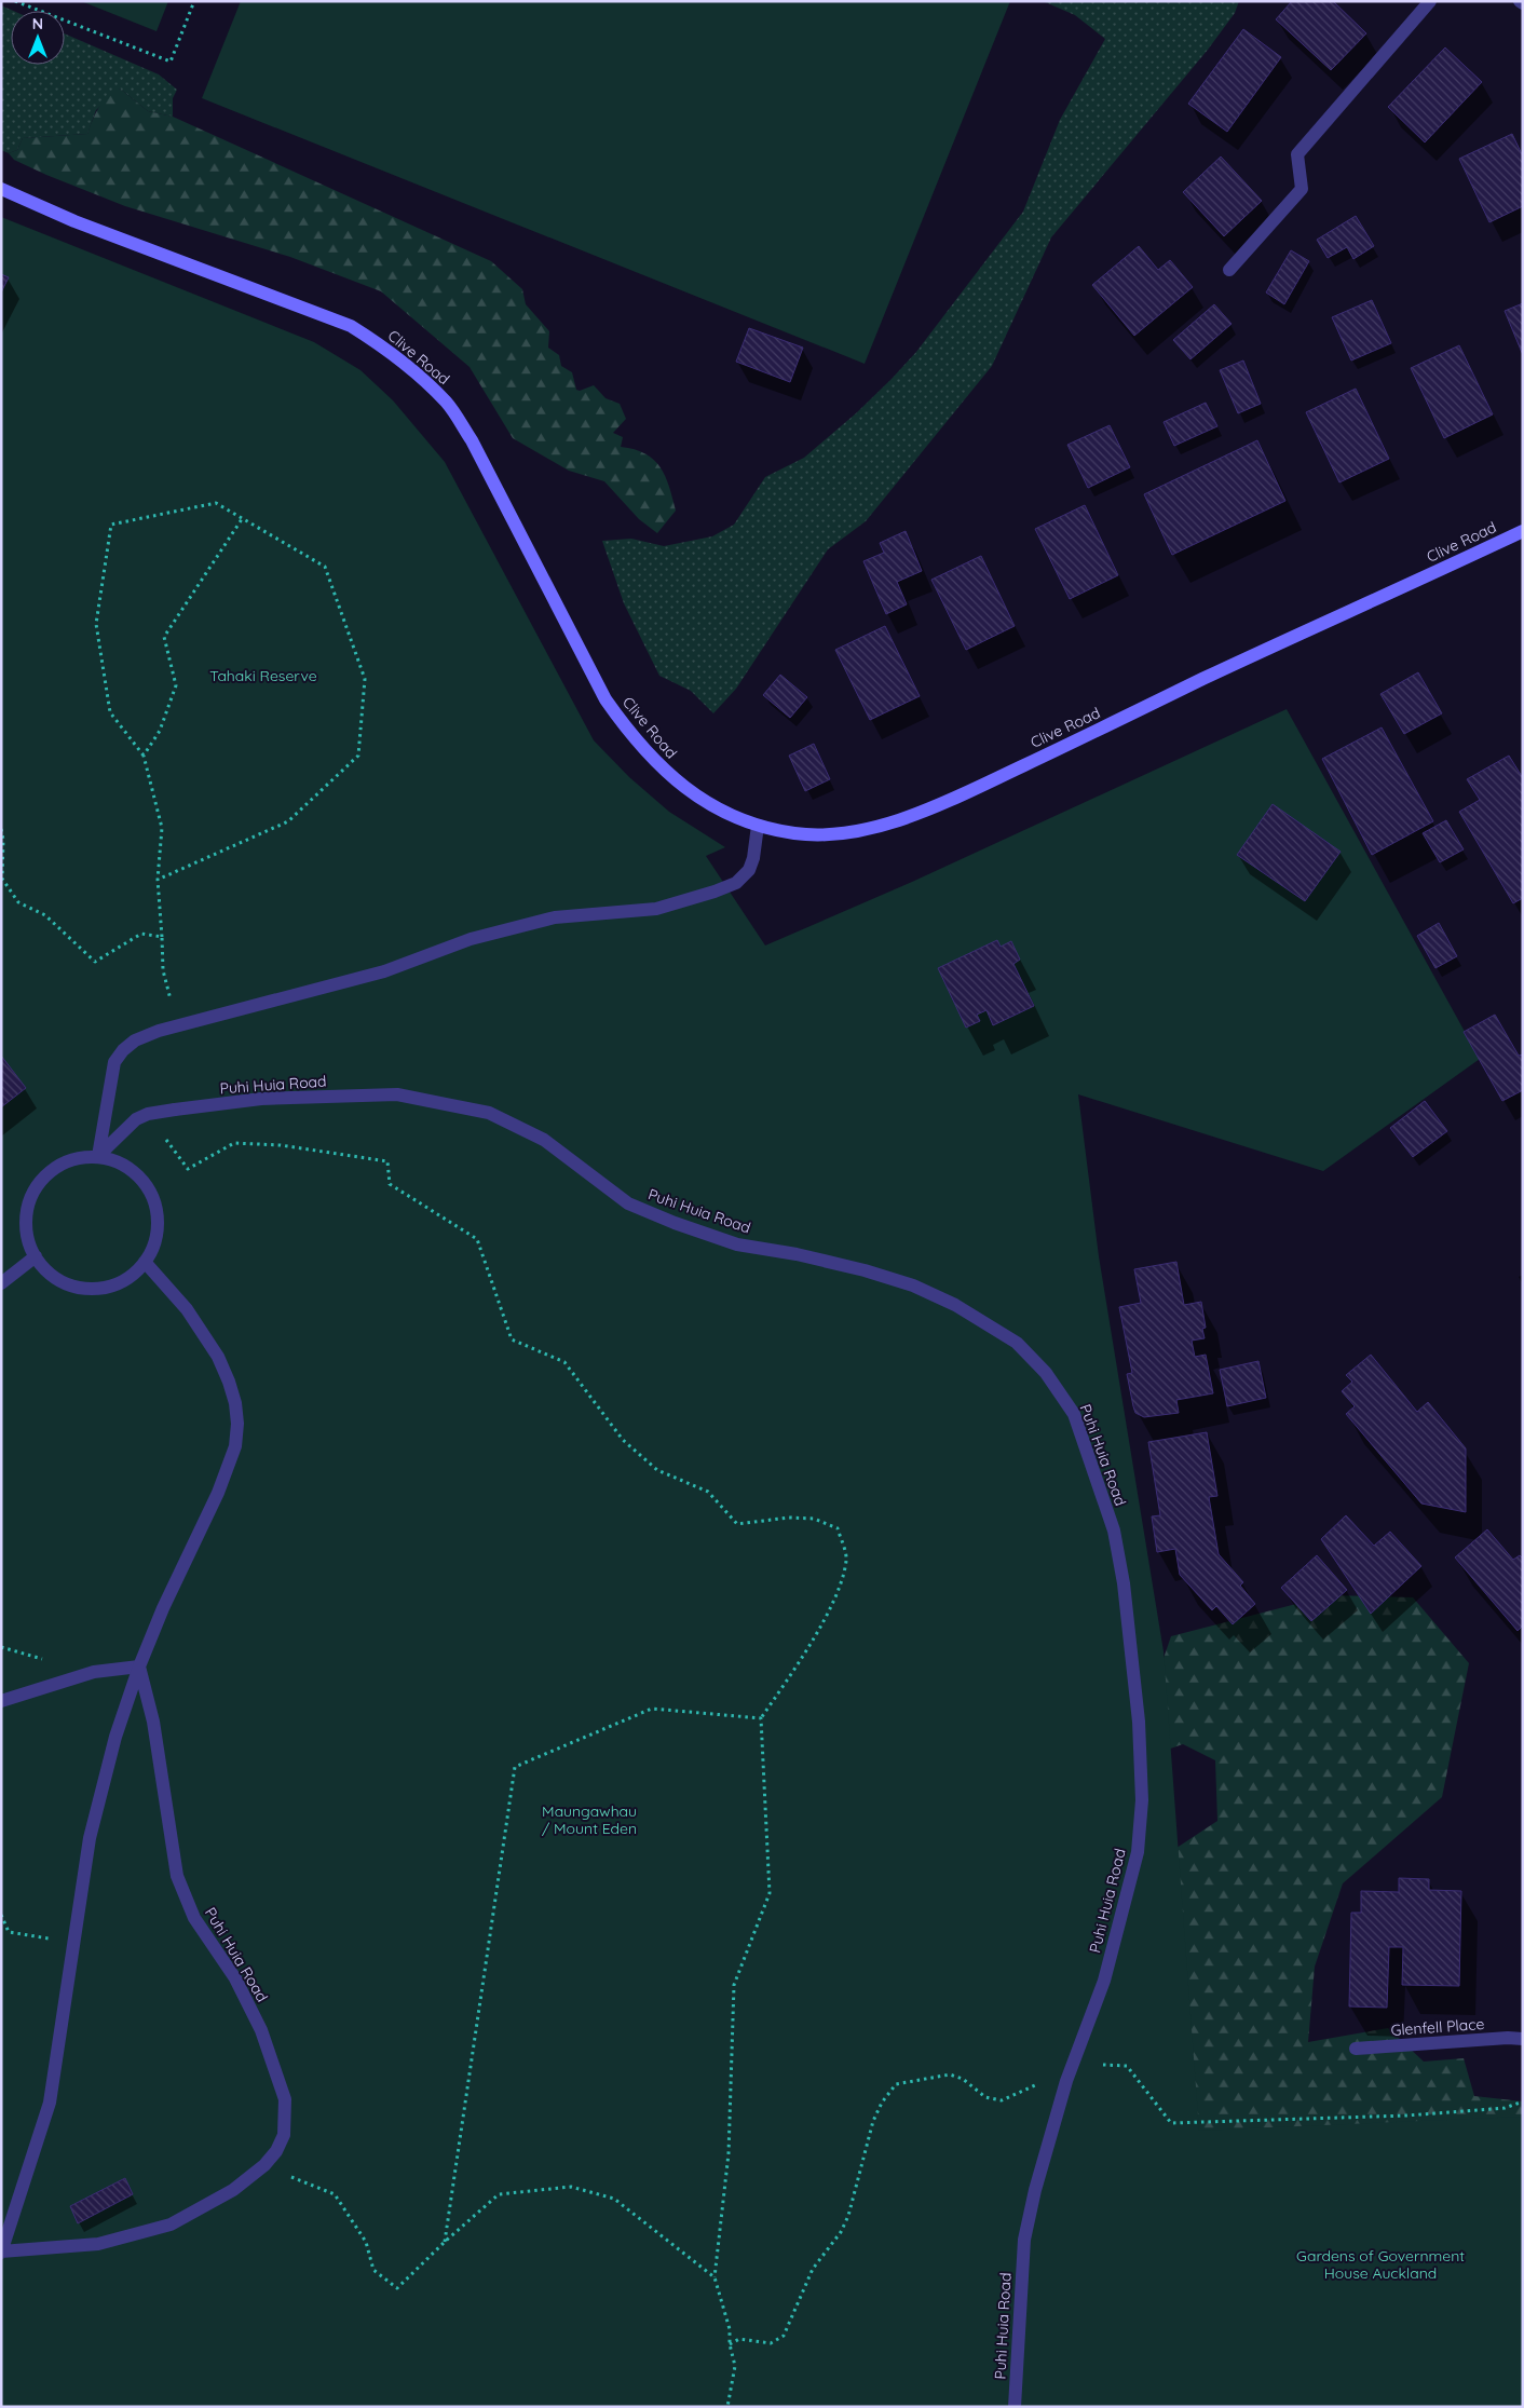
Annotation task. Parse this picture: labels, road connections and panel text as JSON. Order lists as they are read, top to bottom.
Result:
{
  "streets": {
    "main road": ["Clive Road"],
    "street": ["Puhi Huia Road", "Glenfell Place"]
  },
  "parks": ["Tahaki Reserve", "Maungawhau / Mount Eden", "Gardens of Government House Auckland"],
  "north": "top"
}
